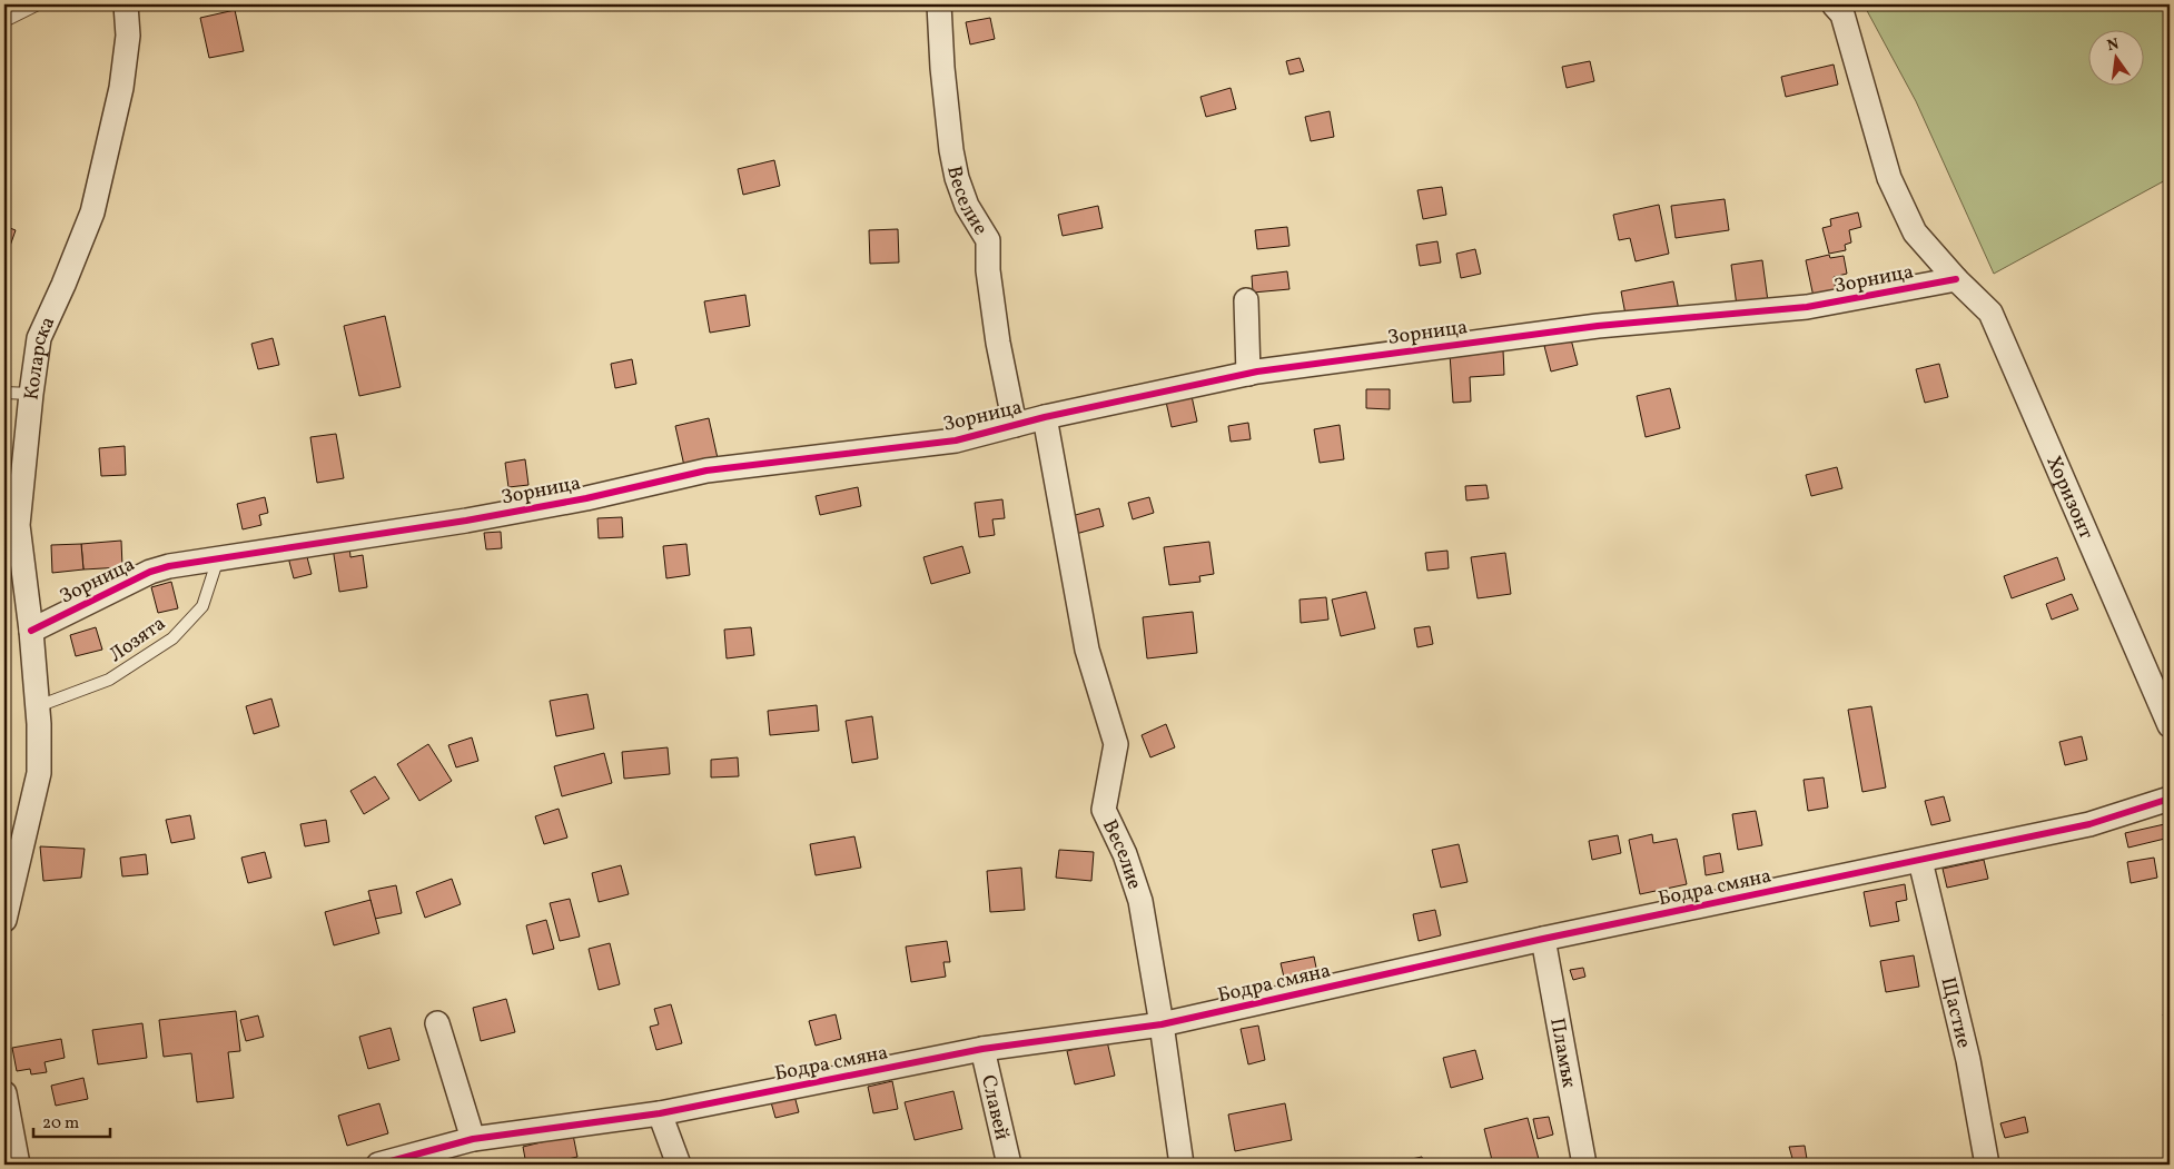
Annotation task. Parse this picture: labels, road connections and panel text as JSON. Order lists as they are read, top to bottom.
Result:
{
  "streets": {
    "street": [
      "Веселие",
      "Зорница",
      "Коларска",
      "Хоризонт",
      "Бодра смяна",
      "Щастие",
      "Пламък",
      "Славей"
    ],
    "lane": ["Лозята"]
  },
  "crossings": [
    ["Веселие", "Зорница"],
    ["Веселие", "Бодра смяна"],
    ["Зорница", "Коларска"],
    ["Зорница", "Хоризонт"],
    ["Зорница", "Лозята"],
    ["Коларска", "Лозята"],
    ["Бодра смяна", "Щастие"],
    ["Бодра смяна", "Пламък"],
    ["Бодра смяна", "Славей"]
  ],
  "scale_bar": "20 m",
  "north": "top"
}
